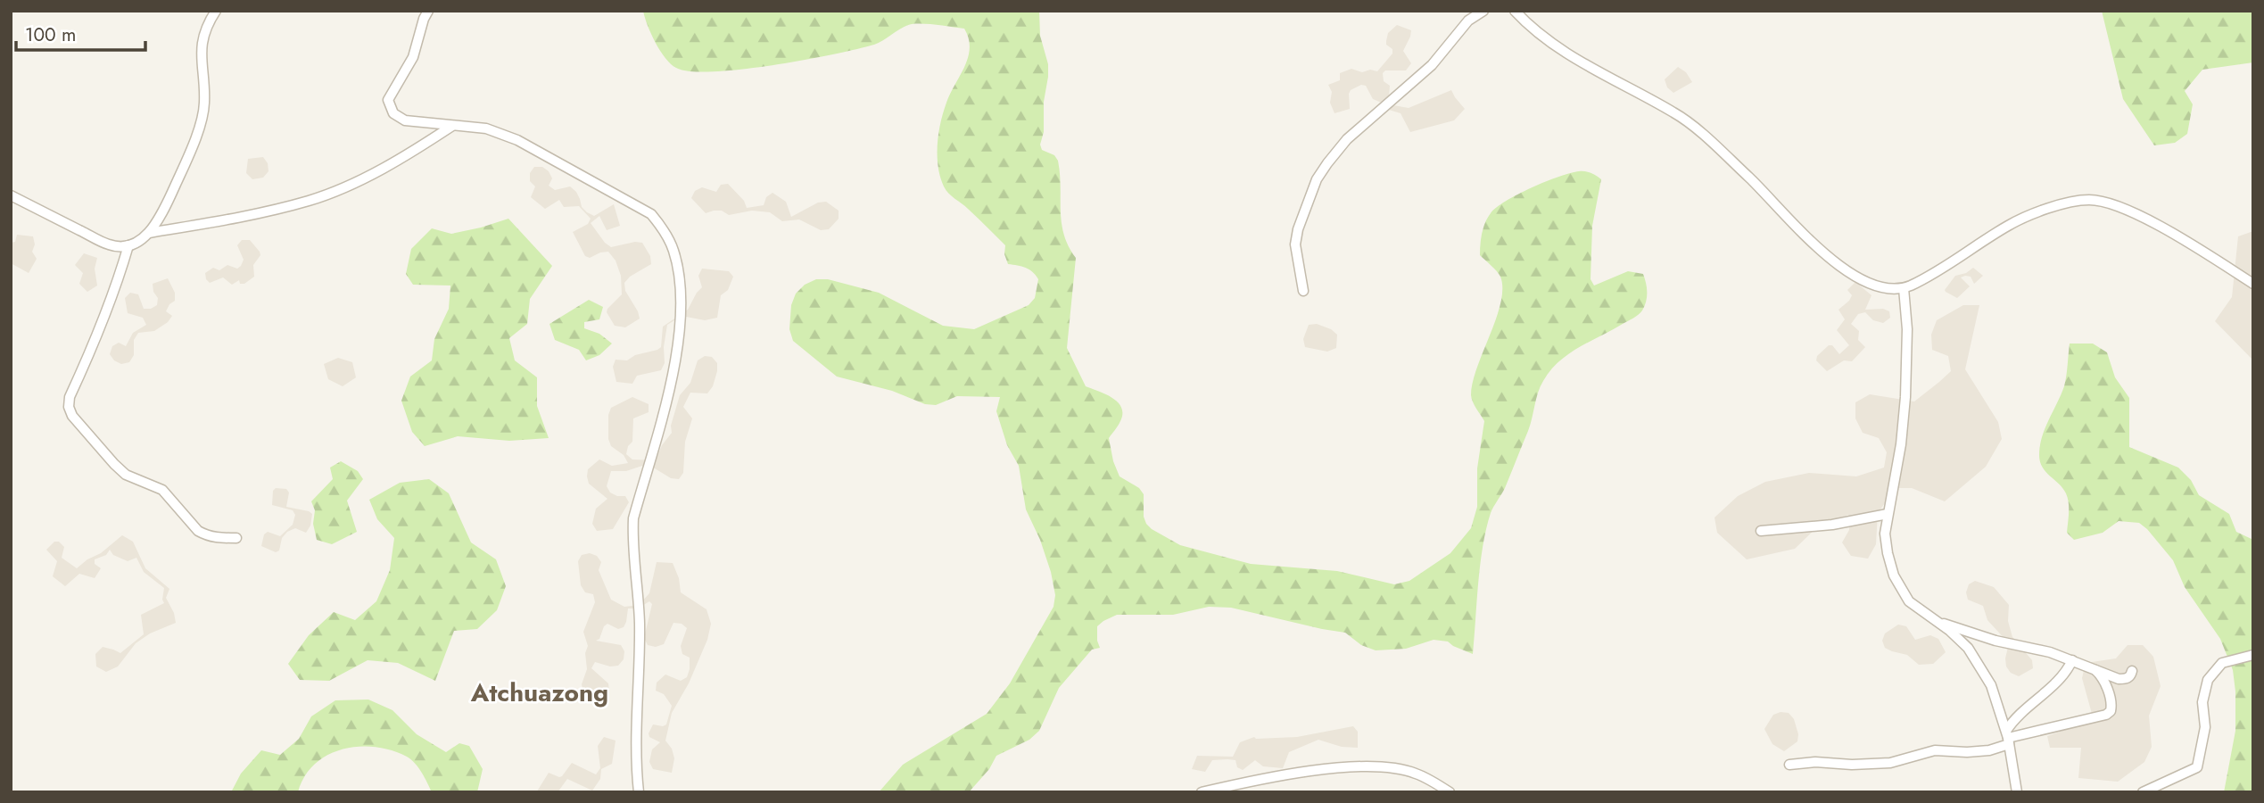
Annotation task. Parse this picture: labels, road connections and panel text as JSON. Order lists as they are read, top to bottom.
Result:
{
  "districts": ["Atchuazong"],
  "scale_bar": "100 m"
}
